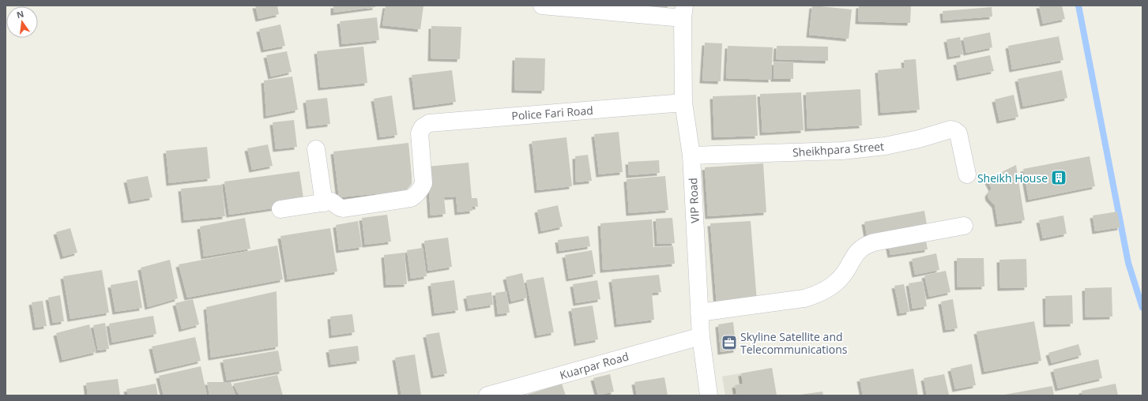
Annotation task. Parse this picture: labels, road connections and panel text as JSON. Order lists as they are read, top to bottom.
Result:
{
  "streets": {
    "street": [
      "Police Fari Road",
      "Sheikhpara Street",
      "VIP Road",
      "Kuarpar Road"
    ]
  },
  "crossings": [
    ["Police Fari Road", "VIP Road"],
    ["Sheikhpara Street", "VIP Road"],
    ["VIP Road", "Kuarpar Road"]
  ],
  "places": {
    "building": ["Sheikh House"],
    "office": ["Skyline Satellite and Telecommunications"]
  },
  "north": "top"
}
